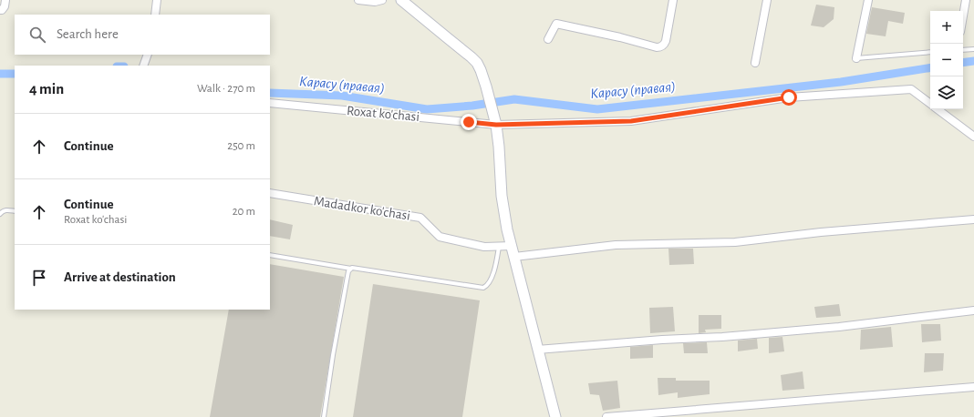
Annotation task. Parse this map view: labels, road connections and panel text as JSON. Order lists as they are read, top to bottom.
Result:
{
  "streets": {
    "street": ["Roxat ko'chasi", "Madadkor ko'chasi"]
  },
  "water": ["Карасу (правая)"],
  "page": {
    "map_buttons": ["+", "−"],
    "search": "Search here",
    "heading": ["4 min", "Walk · 270 m"],
    "list": [
      ["Continue", "250 m"],
      ["Continue", "Roxat ko'chasi", "20 m"],
      "Arrive at destination"
    ]
  }
}
